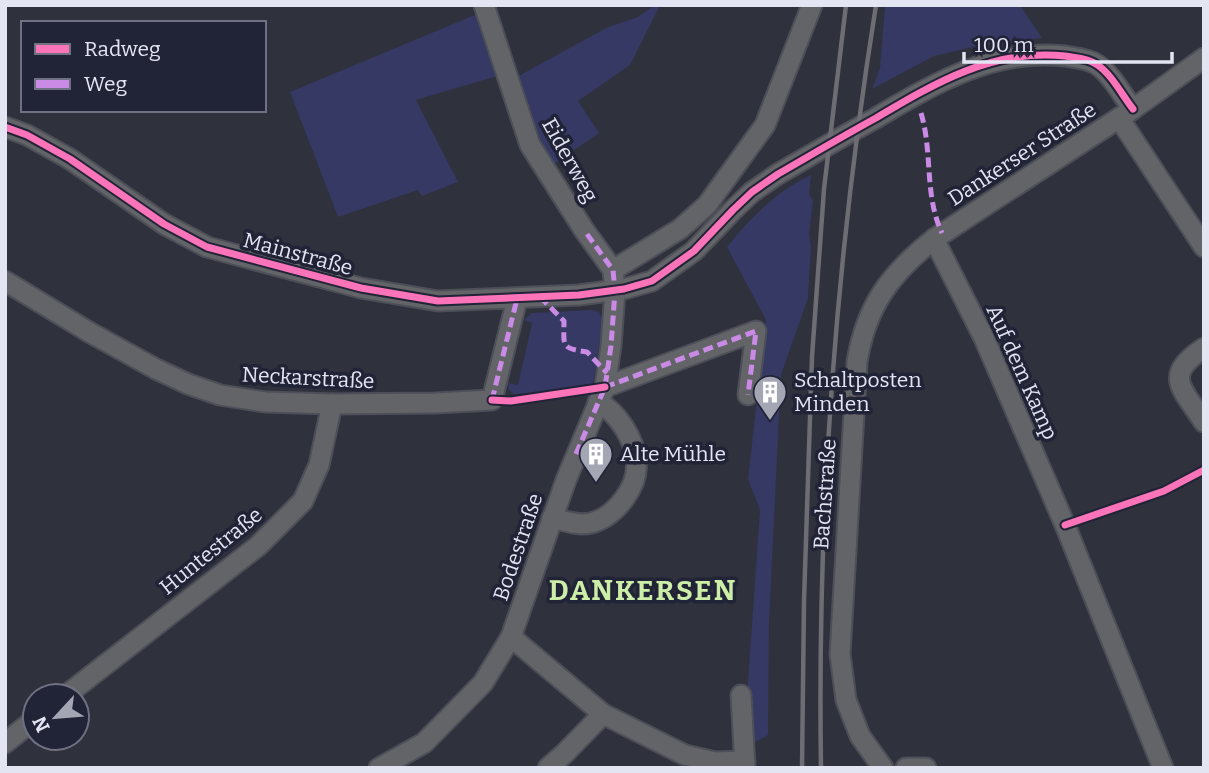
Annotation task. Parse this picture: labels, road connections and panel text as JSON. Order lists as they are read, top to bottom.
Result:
{
  "streets": {
    "street": [
      "Dankerser Straße",
      "Eiderweg",
      "Mainstraße",
      "Auf dem Kamp",
      "Neckarstraße",
      "Bachstraße",
      "Bodestraße",
      "Huntestraße"
    ]
  },
  "crossings": [
    ["Dankerser Straße", "Mainstraße"],
    ["Dankerser Straße", "Auf dem Kamp"],
    ["Dankerser Straße", "Bachstraße"],
    ["Mainstraße", "Neckarstraße"],
    ["Mainstraße", "Bodestraße"],
    ["Auf dem Kamp", "Bachstraße"],
    ["Neckarstraße", "Huntestraße"]
  ],
  "districts": ["DANKERSEN"],
  "places": {
    "building": ["Schaltposten Minden", "Alte Mühle"]
  },
  "legend": ["Radweg", "Weg"],
  "scale_bar": "100 m",
  "north": "bottom left"
}
